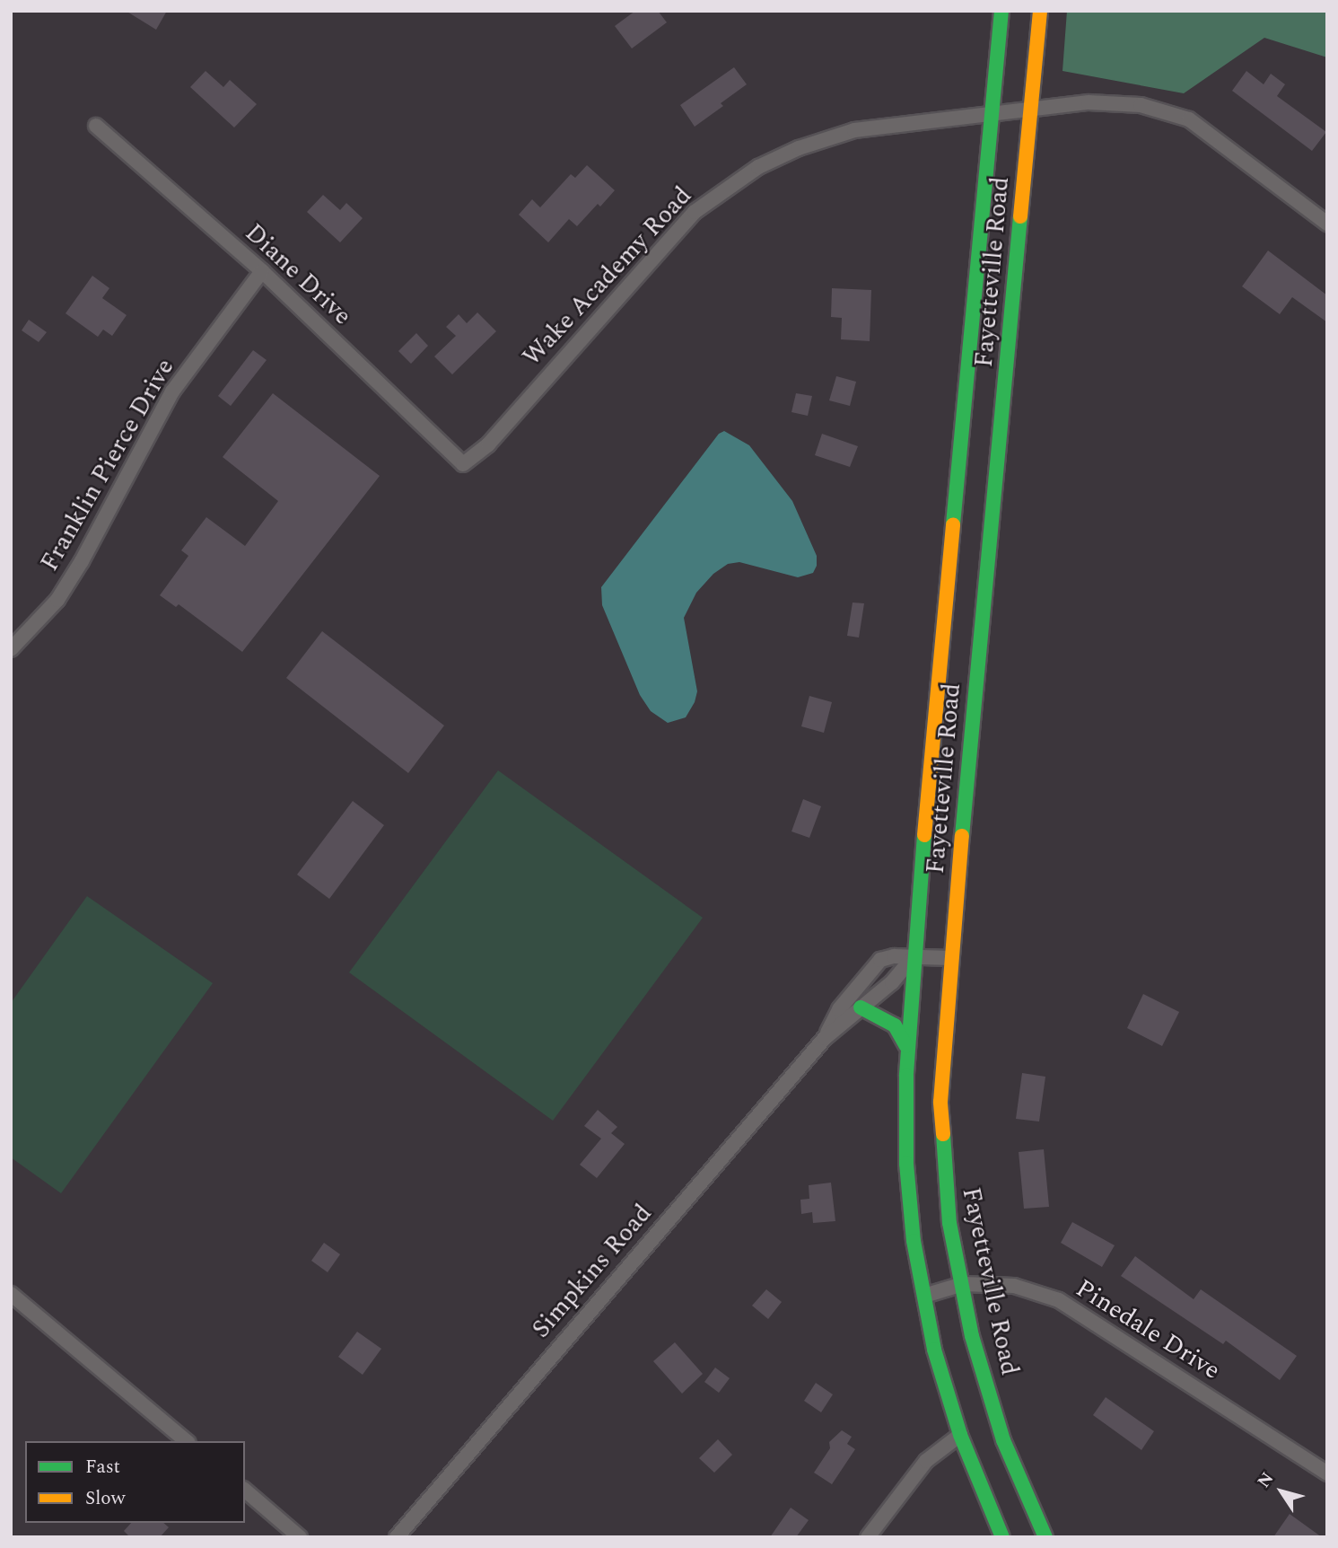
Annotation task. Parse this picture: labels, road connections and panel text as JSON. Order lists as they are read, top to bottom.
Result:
{
  "streets": {
    "highway": ["Fayetteville Road"],
    "street": [
      "Diane Drive",
      "Wake Academy Road",
      "Franklin Pierce Drive",
      "Simpkins Road",
      "Pinedale Drive"
    ]
  },
  "crossings": [
    ["Fayetteville Road", "Wake Academy Road"],
    ["Fayetteville Road", "Simpkins Road"],
    ["Fayetteville Road", "Pinedale Drive"],
    ["Diane Drive", "Wake Academy Road"],
    ["Diane Drive", "Franklin Pierce Drive"]
  ],
  "legend": ["Fast", "Slow"],
  "north": "top left"
}
